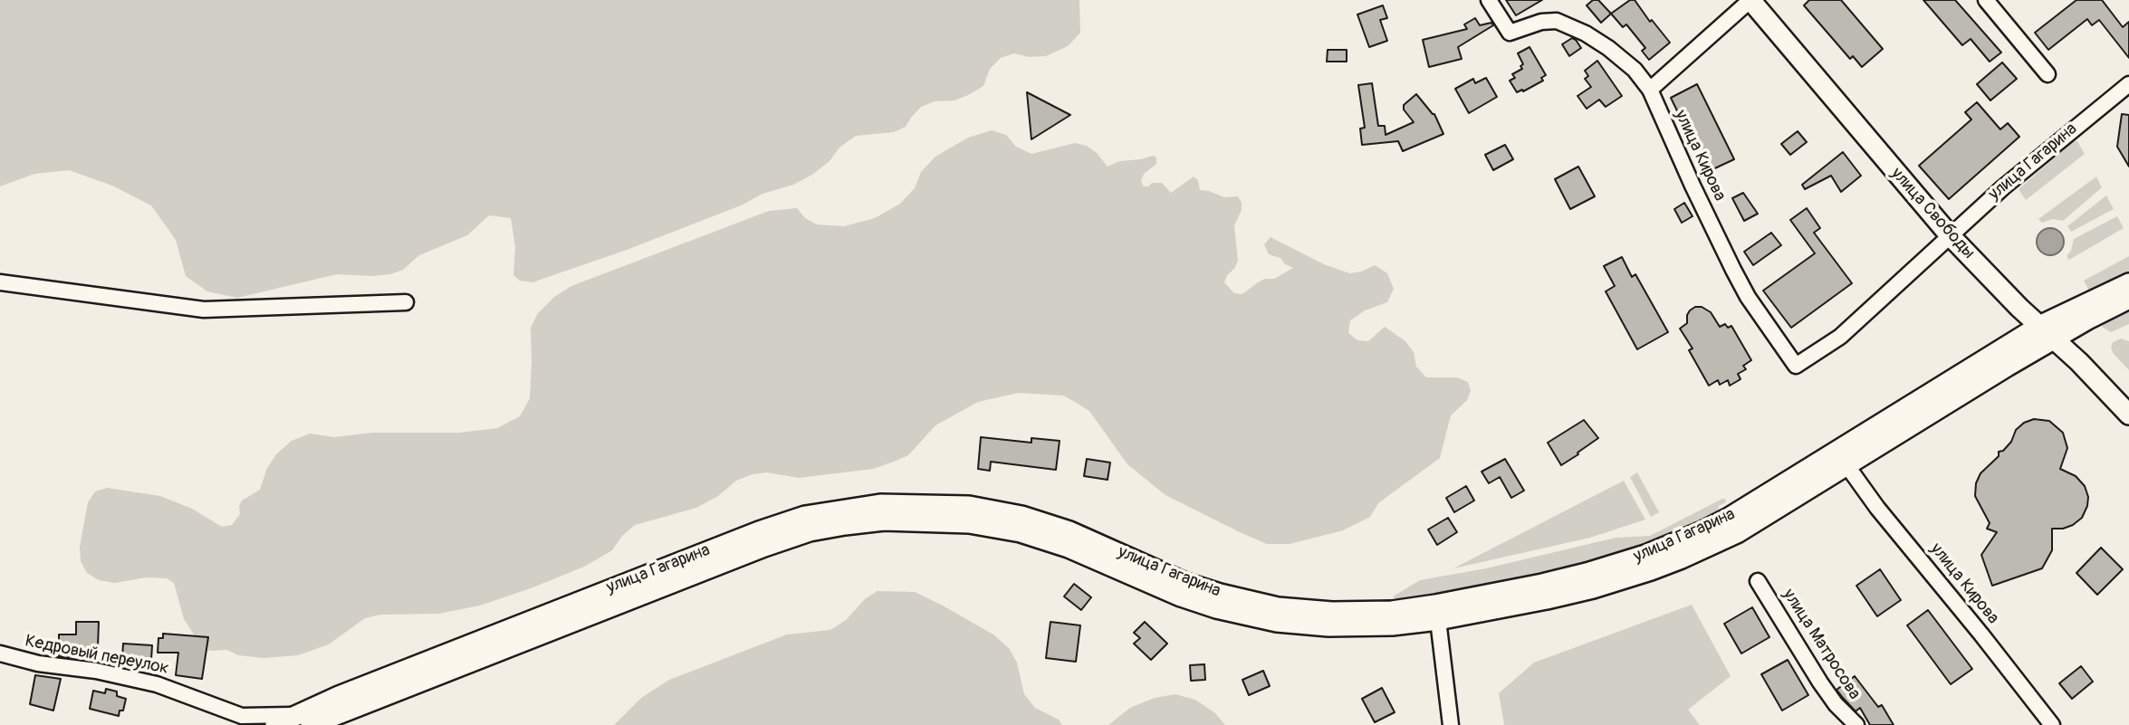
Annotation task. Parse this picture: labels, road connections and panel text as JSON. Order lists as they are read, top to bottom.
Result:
{
  "streets": {
    "main road": ["улица Гагарина", "улица Свободы"],
    "street": ["улица Кирова", "улица Матросова", "Кедровый переулок"]
  },
  "crossings": [
    ["улица Кирова", "улица Гагарина"],
    ["улица Гагарина", "улица Свободы"],
    ["улица Гагарина", "Кедровый переулок"]
  ]
}
